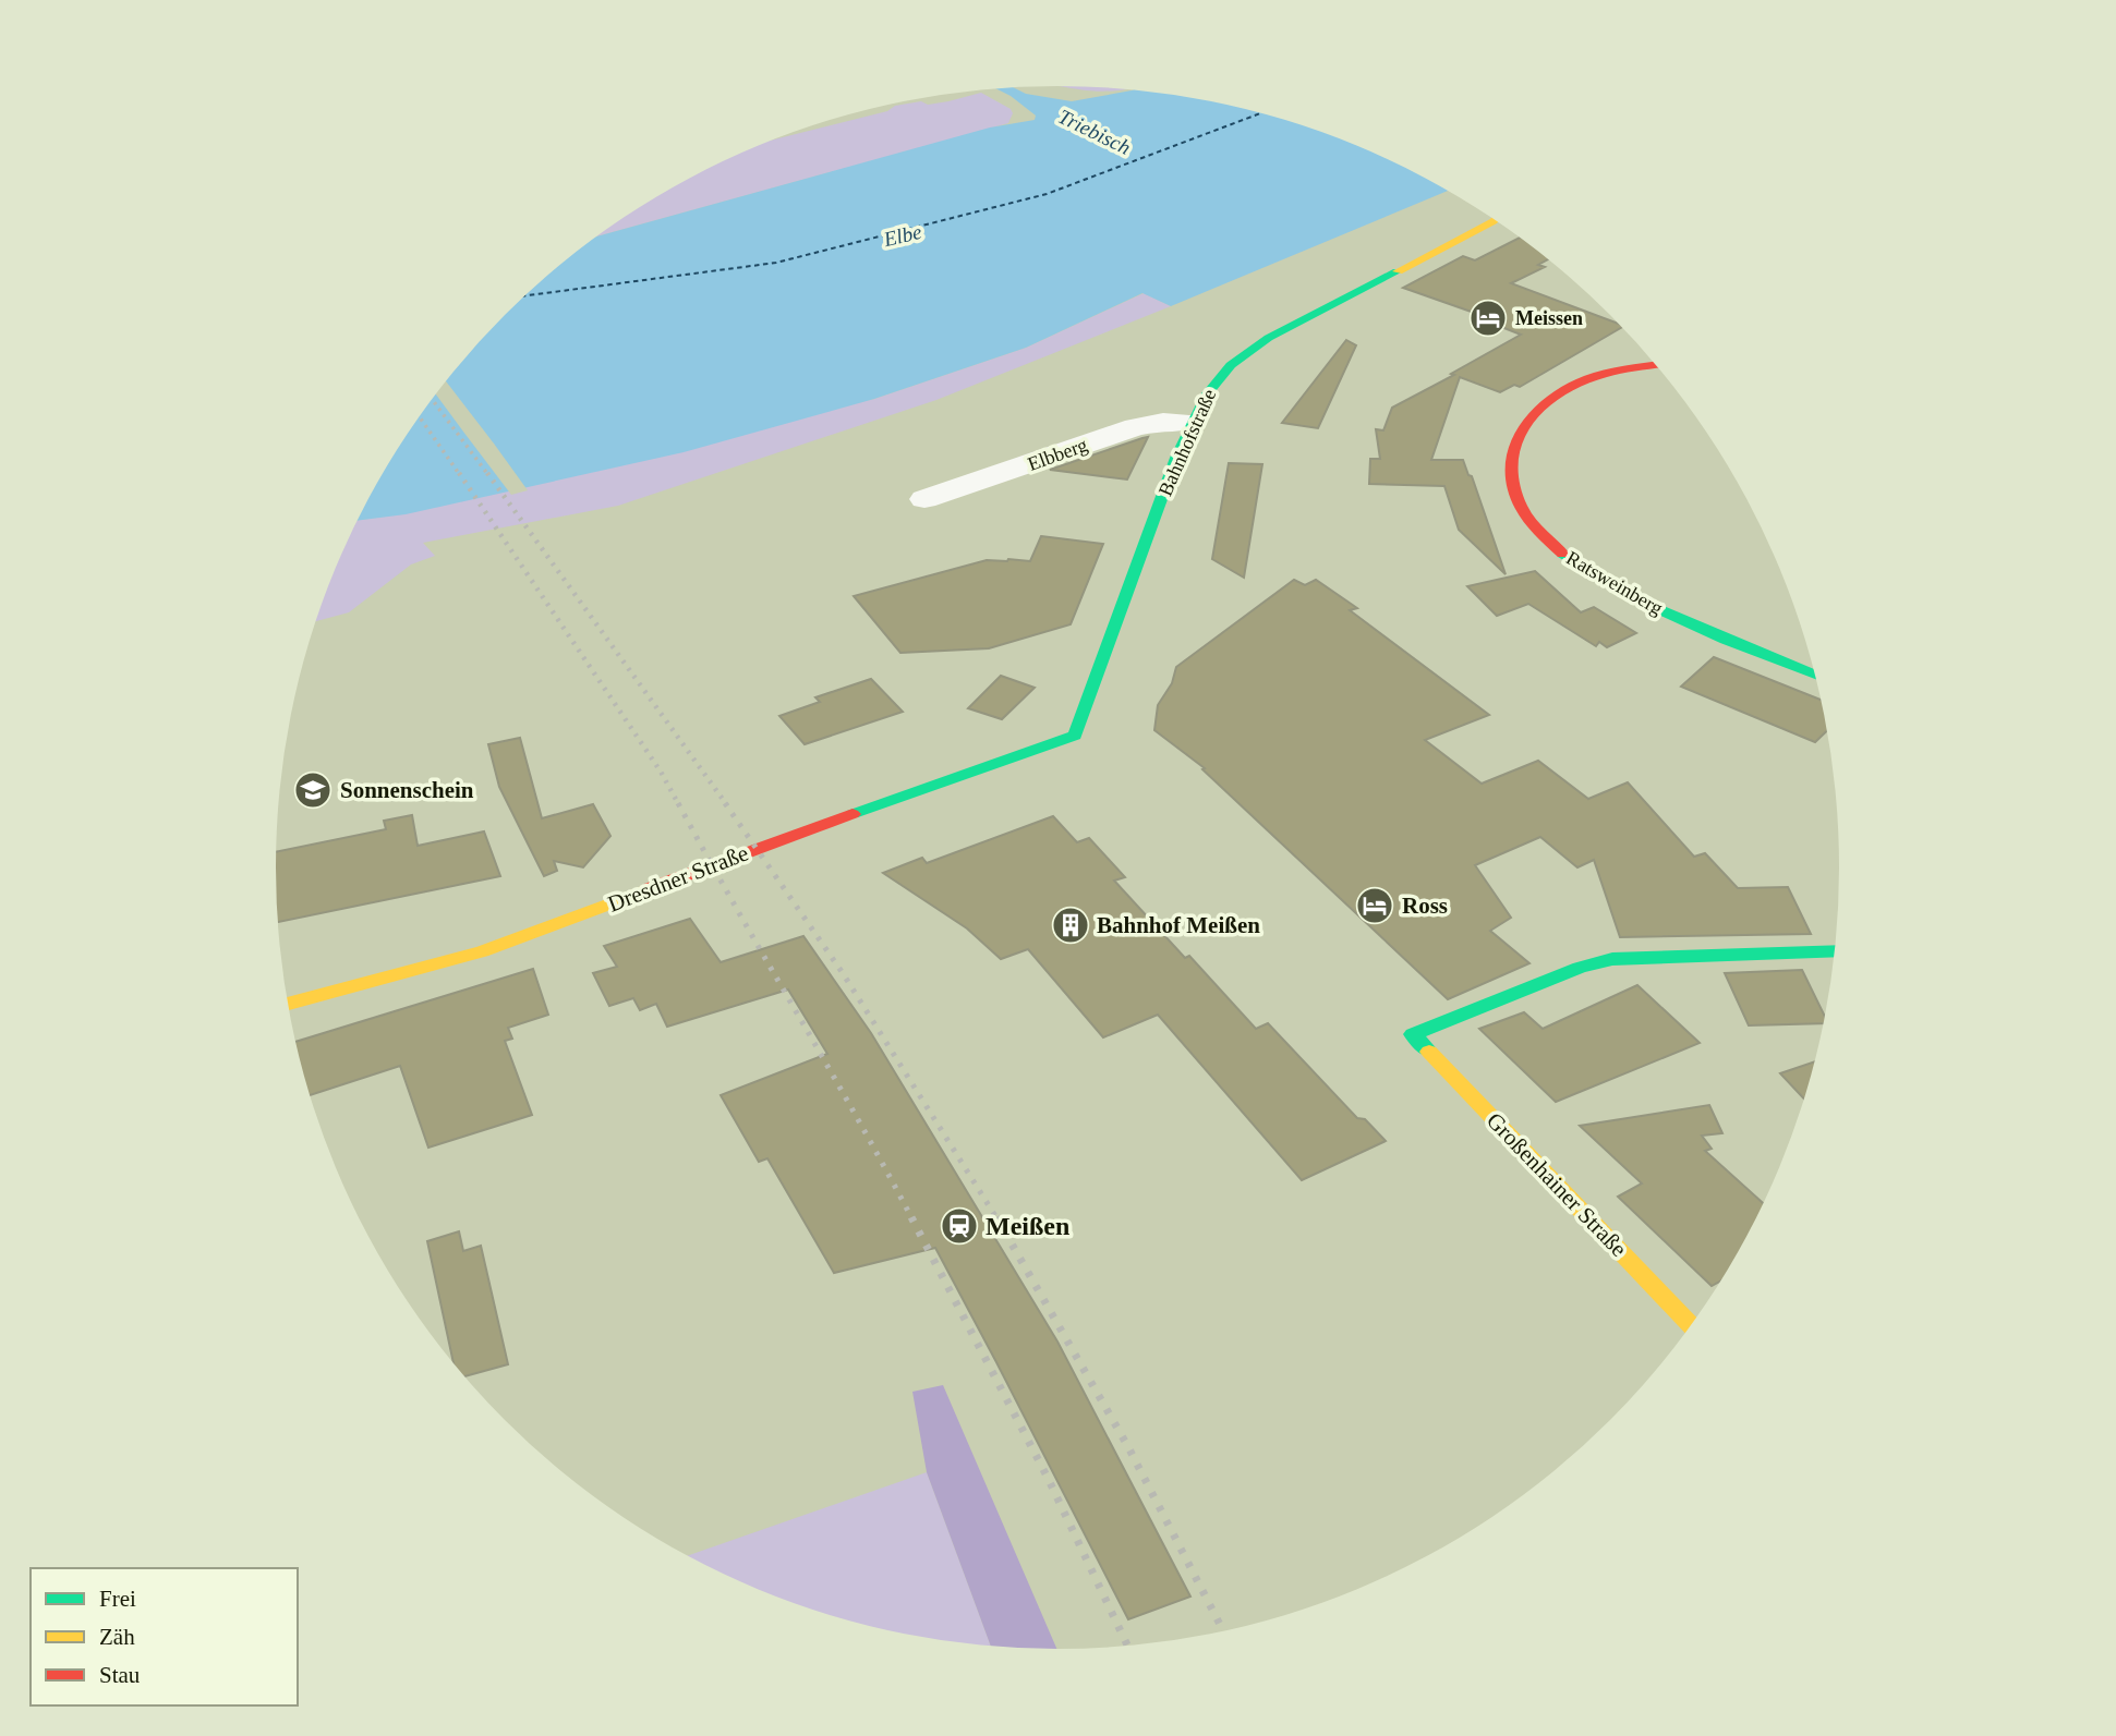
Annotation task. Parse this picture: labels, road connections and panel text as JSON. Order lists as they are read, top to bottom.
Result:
{
  "streets": {
    "main road": [
      "Bahnhofstraße",
      "Ratsweinberg",
      "Dresdner Straße",
      "Großenhainer Straße"
    ],
    "street": ["Elbberg"]
  },
  "crossings": [
    ["Bahnhofstraße", "Elbberg"],
    ["Bahnhofstraße", "Dresdner Straße"]
  ],
  "water": ["Triebisch", "Elbe"],
  "places": {
    "hotel": ["Meissen", "Ross"],
    "school or university": ["Sonnenschein"],
    "building": ["Bahnhof Meißen"],
    "station": ["Meißen"]
  },
  "legend": ["Frei", "Zäh", "Stau"]
}
